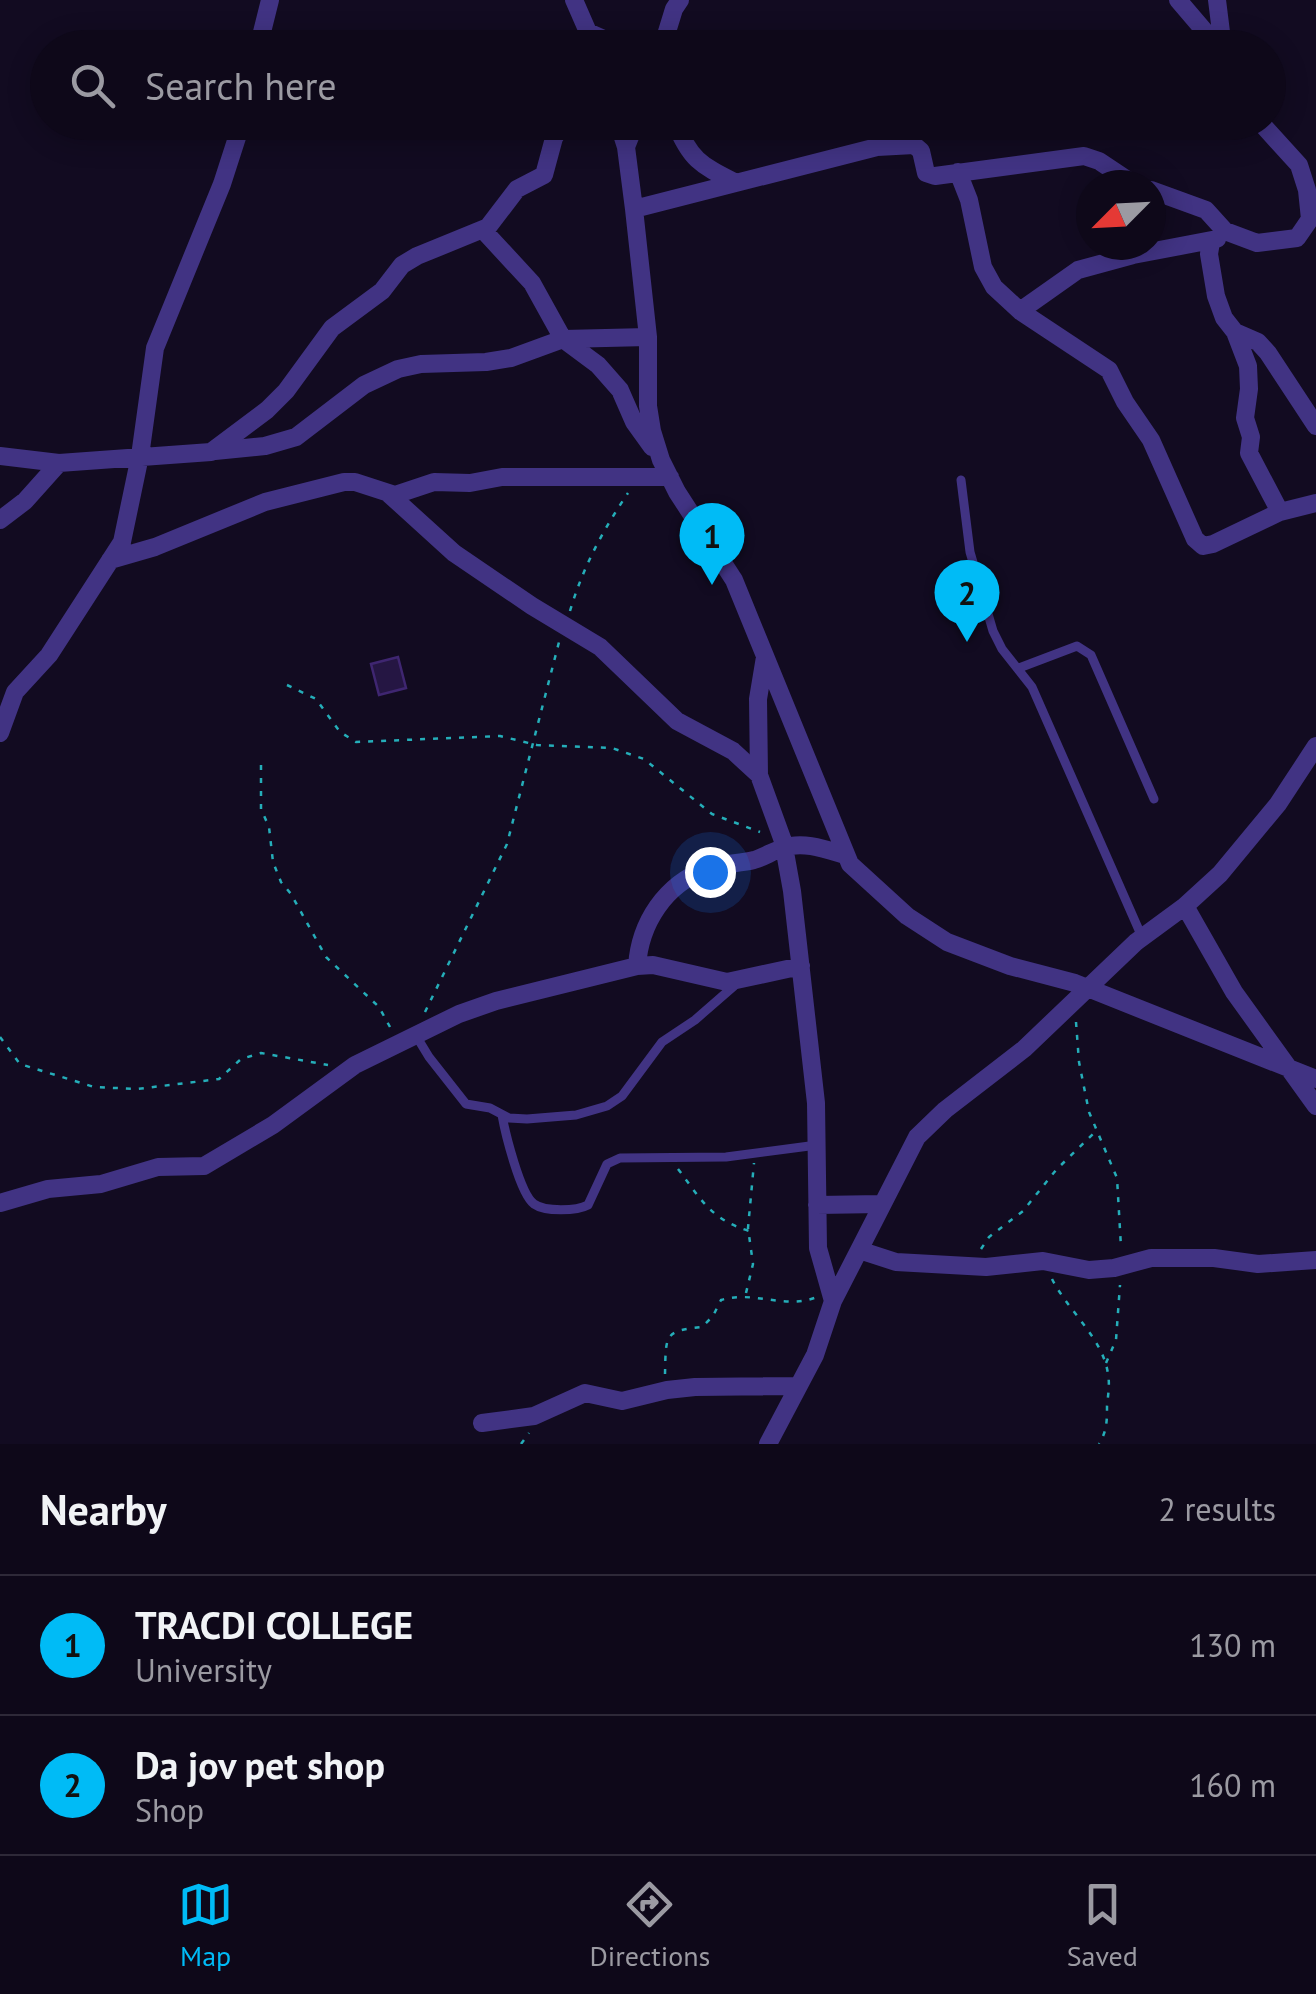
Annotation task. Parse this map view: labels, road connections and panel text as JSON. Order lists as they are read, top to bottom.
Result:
{
  "north": "bottom left",
  "page": {
    "search": "Search here",
    "pins": ["1", "2"],
    "heading": ["Nearby", "2 results"],
    "list": [
      {
        "mark": "1",
        "name": "TRACDI COLLEGE",
        "note": "University",
        "value": "130 m"
      },
      {
        "mark": "2",
        "name": "Da jov pet shop",
        "note": "Shop",
        "value": "160 m"
      }
    ],
    "nav": ["Map", "Directions", "Saved"]
  }
}
